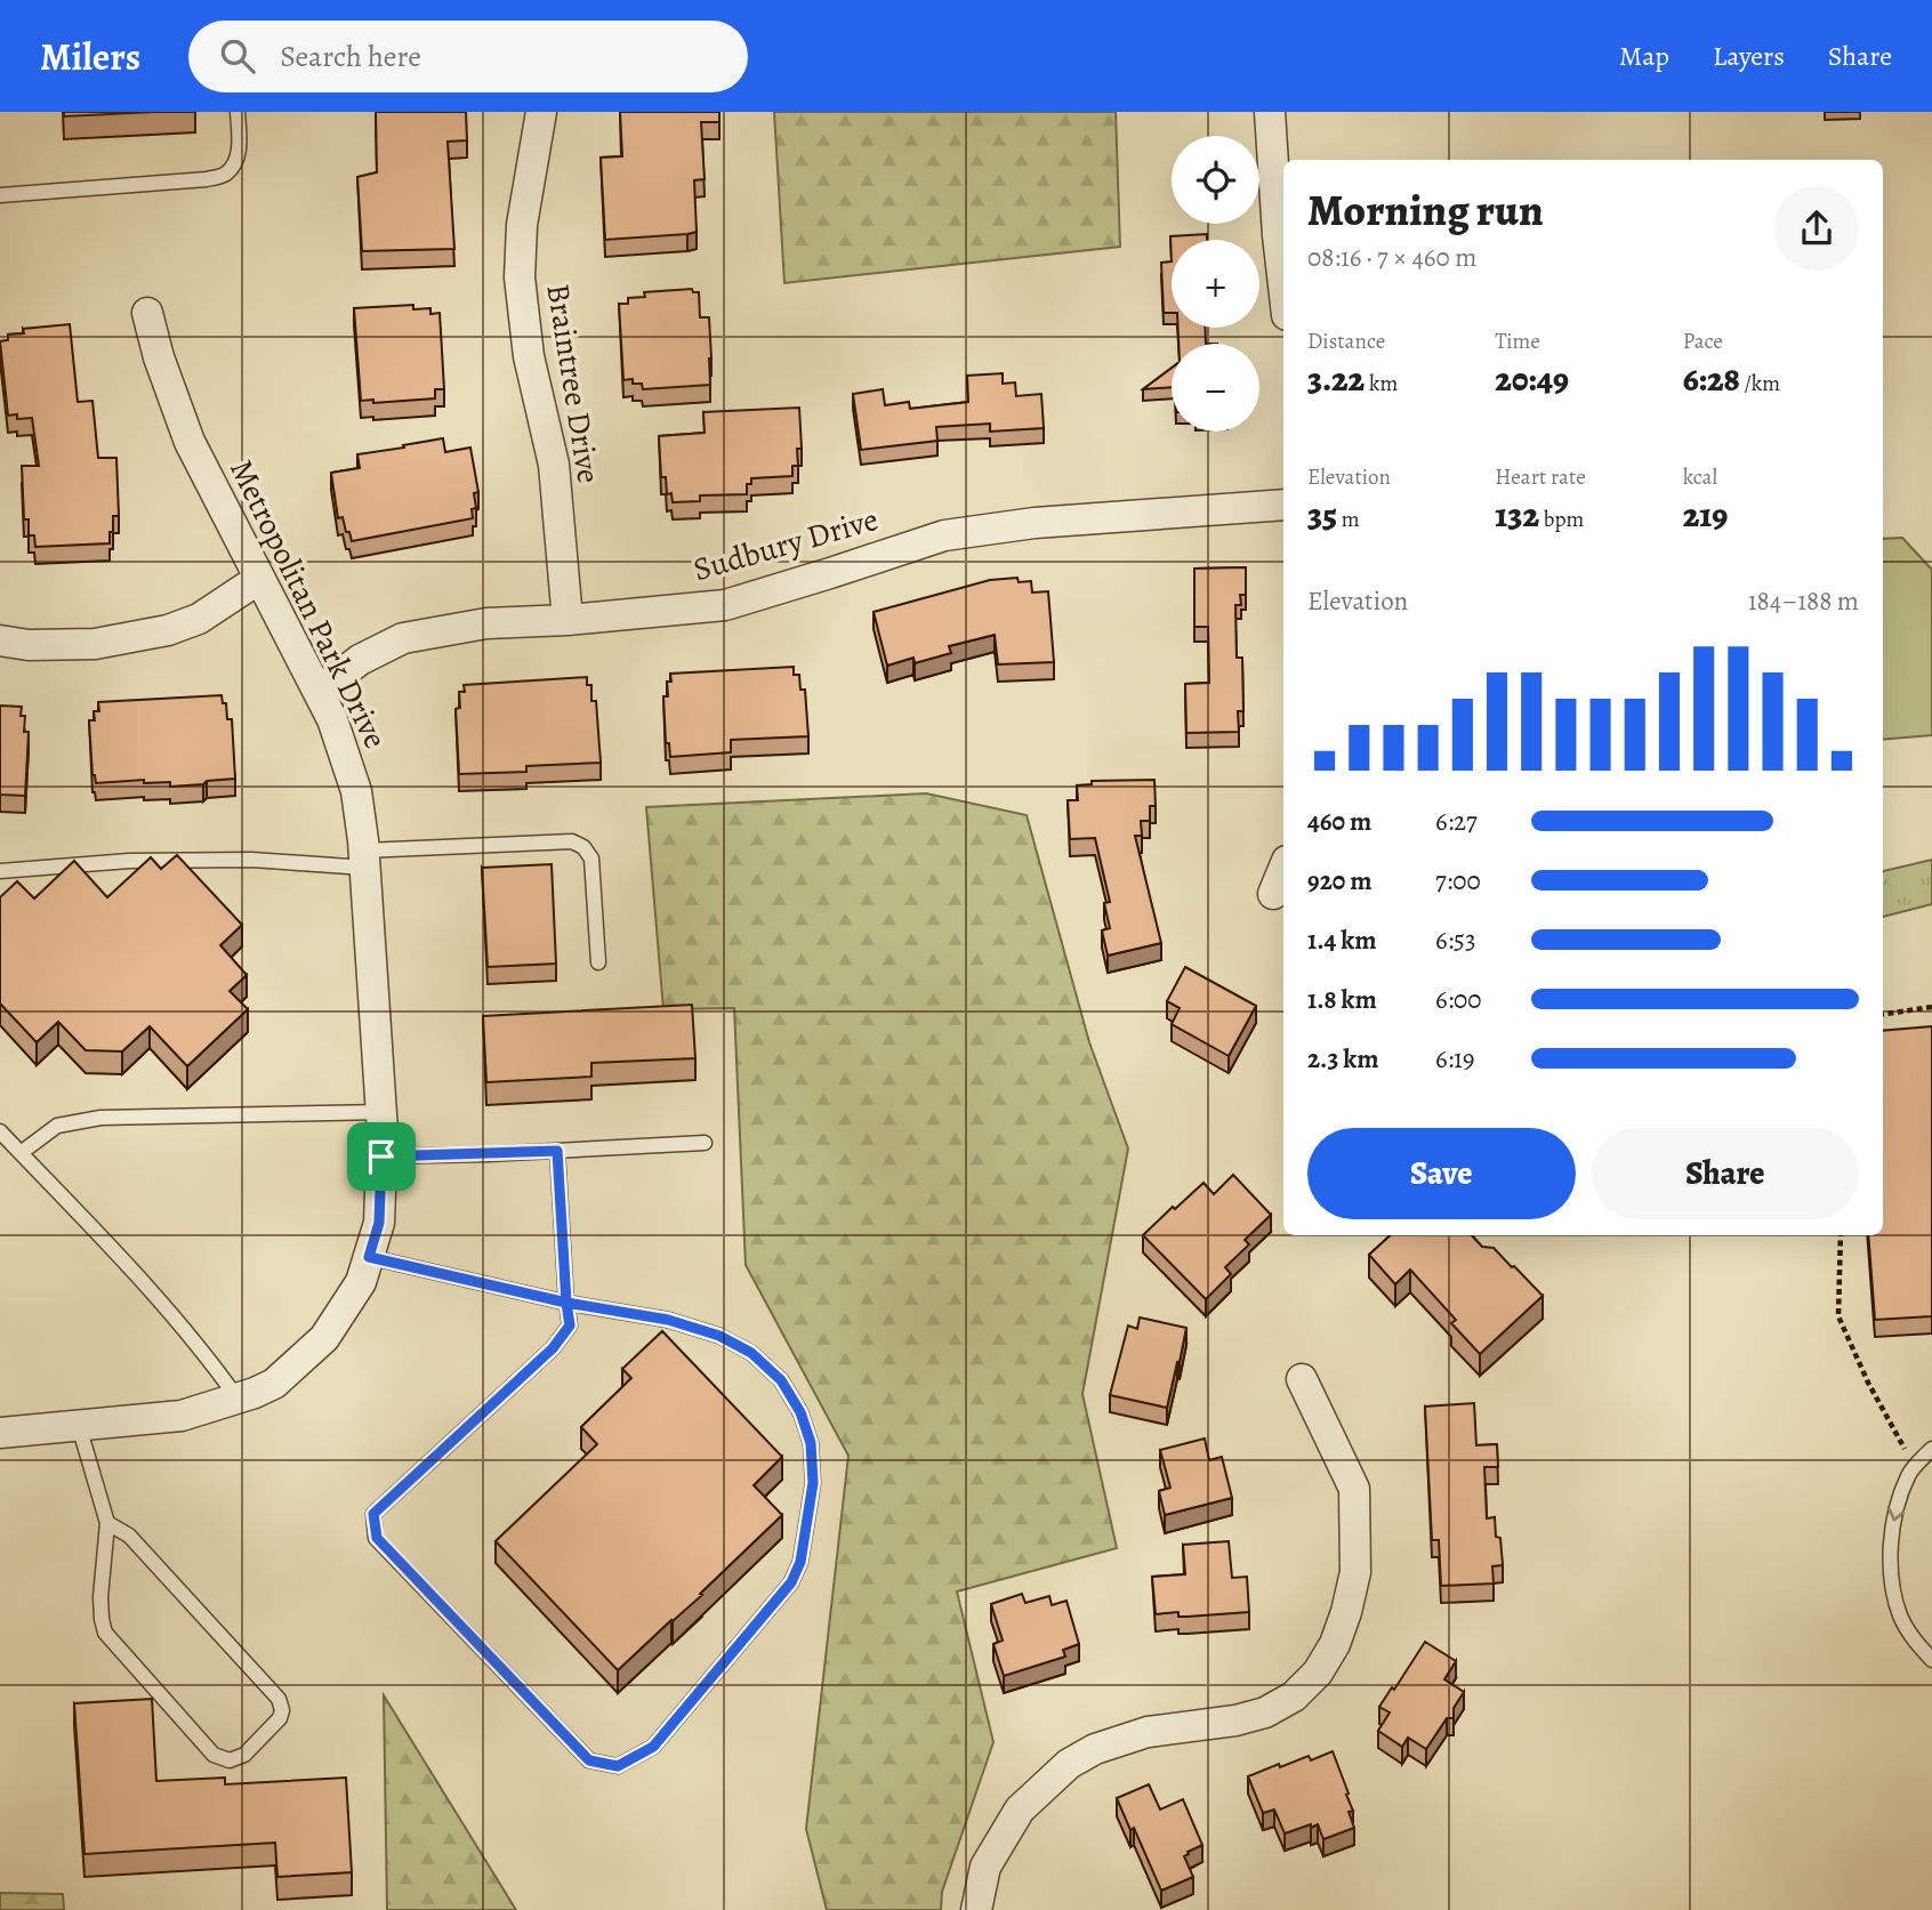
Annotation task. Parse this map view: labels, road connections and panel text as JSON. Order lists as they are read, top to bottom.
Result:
{
  "streets": {
    "street": ["Braintree Drive", "Sudbury Drive", "Metropolitan Park Drive"]
  },
  "crossings": [
    ["Braintree Drive", "Sudbury Drive"],
    ["Sudbury Drive", "Metropolitan Park Drive"]
  ],
  "page": {
    "header": "Milers",
    "search": "Search here",
    "nav": ["Map", "Layers", "Share"],
    "map_buttons": ["+", "−"],
    "heading": ["Morning run", "08:16 · 7 × 460 m"],
    "stats": [
      ["Distance", "3.22 km"],
      ["Time", "20:49"],
      ["Pace", "6:28 /km"],
      ["Elevation", "35 m"],
      ["Heart rate", "132 bpm"],
      ["kcal", "219"]
    ],
    "chart": ["Elevation", "184–188 m"],
    "list": [
      {
        "name": "460 m",
        "note": "6:27"
      },
      {
        "name": "920 m",
        "note": "7:00"
      },
      {
        "name": "1.4 km",
        "note": "6:53"
      },
      {
        "name": "1.8 km",
        "note": "6:00"
      },
      {
        "name": "2.3 km",
        "note": "6:19"
      }
    ],
    "buttons": ["Save", "Share"]
  }
}
